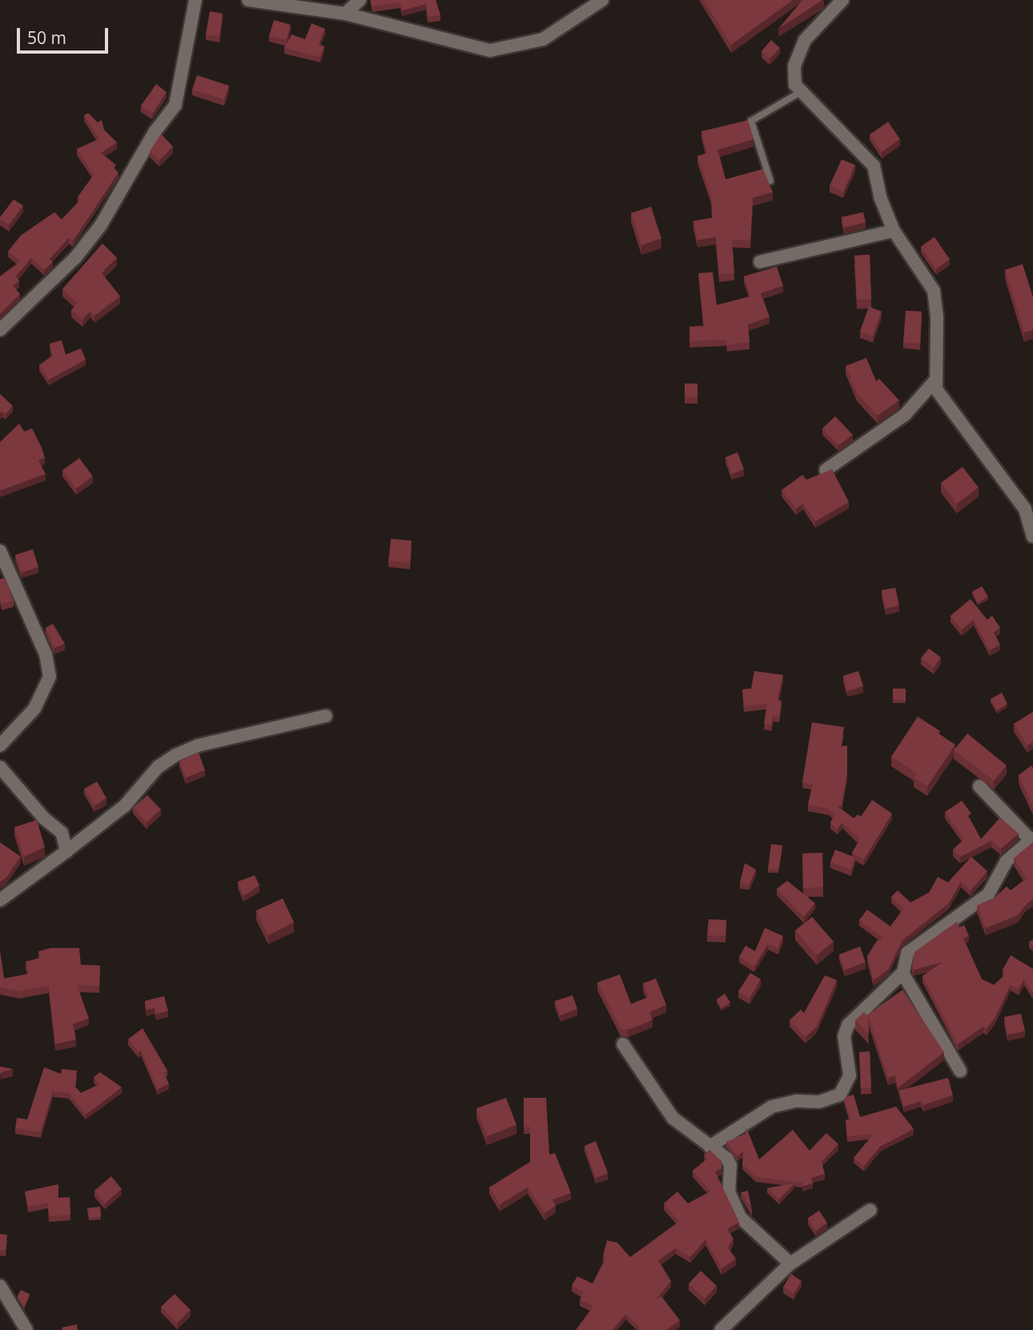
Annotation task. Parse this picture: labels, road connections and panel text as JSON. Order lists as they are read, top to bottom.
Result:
{
  "scale_bar": "50 m"
}
